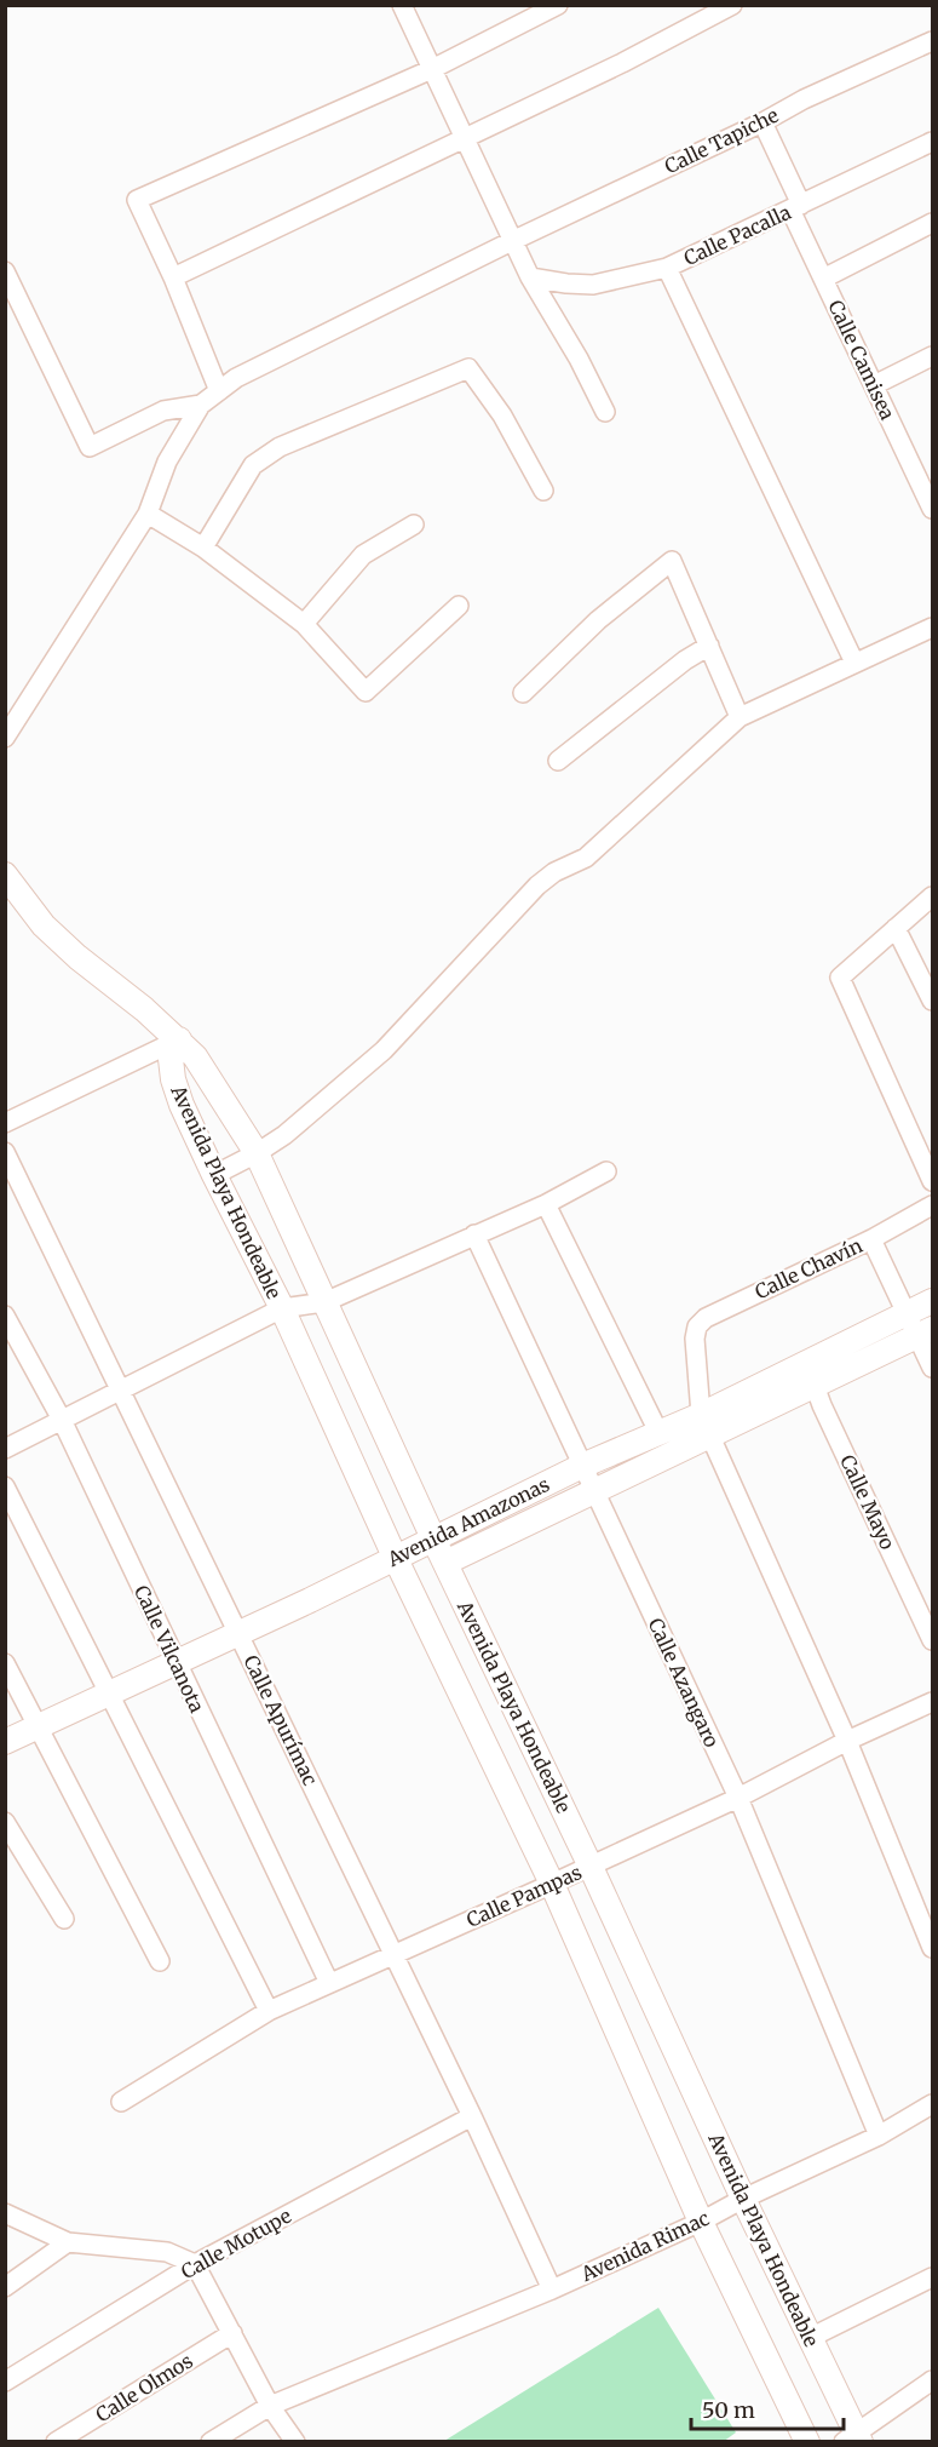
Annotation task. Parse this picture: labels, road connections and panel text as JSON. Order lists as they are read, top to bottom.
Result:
{
  "streets": {
    "street": [
      "Calle Tapiche",
      "Calle Pacalla",
      "Calle Camisea",
      "Avenida Playa Hondeable",
      "Calle Chavín",
      "Calle Mayo",
      "Avenida Amazonas",
      "Calle Vilcanota",
      "Calle Azangaro",
      "Calle Apurímac",
      "Calle Pampas",
      "Calle Motupe",
      "Avenida Rimac",
      "Calle Olmos"
    ]
  },
  "crossings": [
    ["Calle Tapiche", "Calle Camisea"],
    ["Calle Pacalla", "Calle Camisea"],
    ["Avenida Playa Hondeable", "Avenida Amazonas"],
    ["Avenida Playa Hondeable", "Calle Pampas"],
    ["Avenida Playa Hondeable", "Avenida Rimac"],
    ["Calle Chavín", "Avenida Amazonas"],
    ["Calle Mayo", "Avenida Amazonas"],
    ["Avenida Amazonas", "Calle Vilcanota"],
    ["Avenida Amazonas", "Calle Azangaro"],
    ["Avenida Amazonas", "Calle Apurímac"],
    ["Calle Vilcanota", "Calle Pampas"],
    ["Calle Azangaro", "Calle Pampas"],
    ["Calle Azangaro", "Avenida Rimac"],
    ["Calle Apurímac", "Calle Pampas"],
    ["Calle Apurímac", "Calle Motupe"],
    ["Calle Apurímac", "Avenida Rimac"]
  ],
  "scale_bar": "50 m"
}
